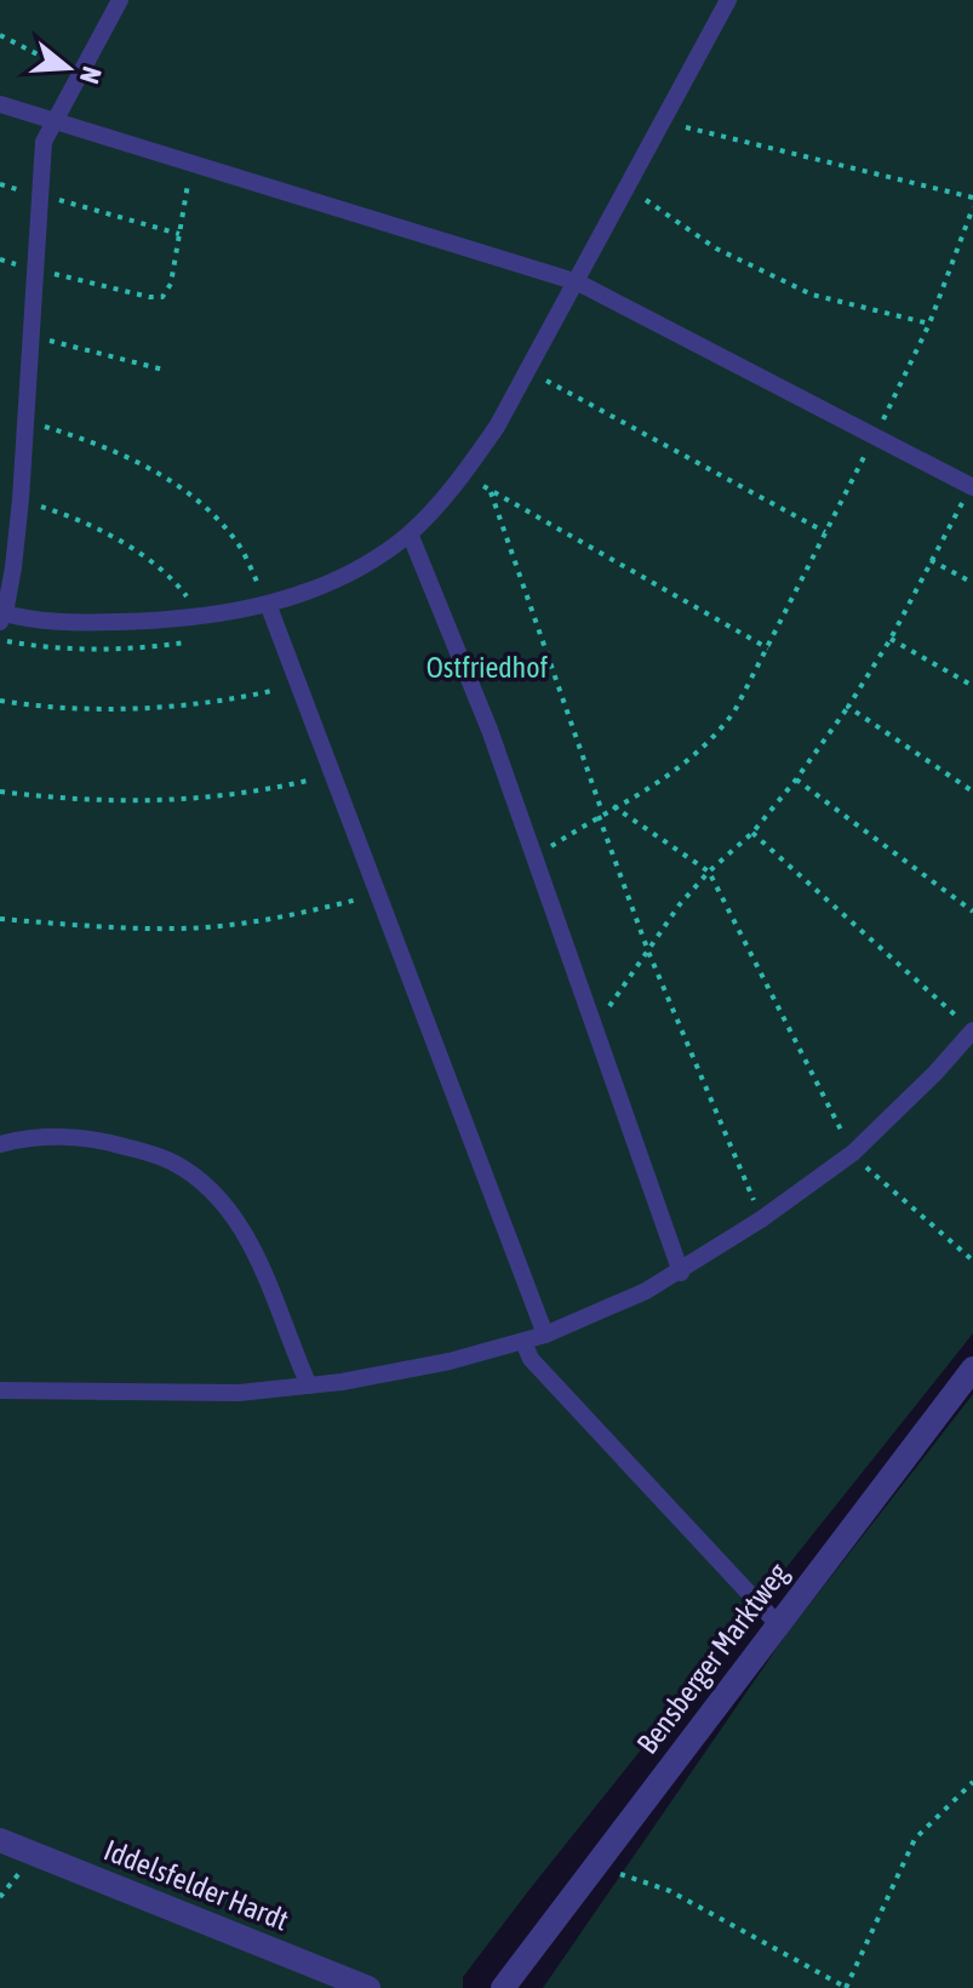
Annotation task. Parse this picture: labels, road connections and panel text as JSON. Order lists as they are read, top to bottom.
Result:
{
  "streets": {
    "street": ["Bensberger Marktweg", "Iddelsfelder Hardt"]
  },
  "parks": ["Ostfriedhof"],
  "north": "right"
}
